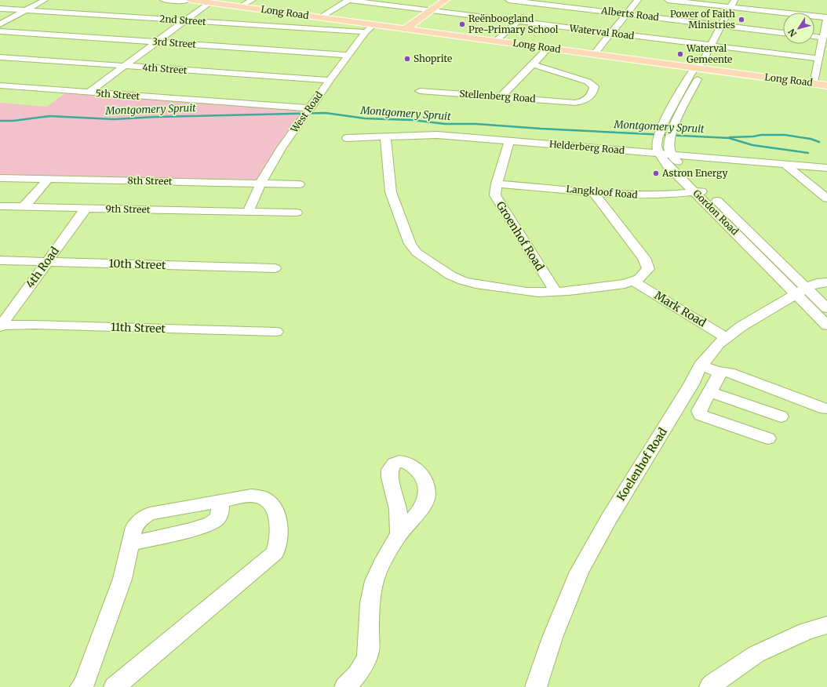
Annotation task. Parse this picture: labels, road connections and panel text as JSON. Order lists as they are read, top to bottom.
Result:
{
  "streets": {
    "main road": ["Long Road"],
    "street": [
      "Alberts Road",
      "2nd Street",
      "Waterval Road",
      "3rd Street",
      "4th Street",
      "5th Street",
      "Stellenberg Road",
      "West Road",
      "Helderberg Road",
      "8th Street",
      "Langkloof Road",
      "9th Street",
      "Gordon Road",
      "Groenhof Road",
      "10th Street",
      "4th Road",
      "Mark Road",
      "11th Street",
      "Koelenhof Road"
    ]
  },
  "crossings": [
    ["Long Road", "West Road"],
    ["2nd Street", "West Road"],
    ["3rd Street", "West Road"],
    ["4th Street", "West Road"],
    ["5th Street", "West Road"],
    ["West Road", "8th Street"],
    ["West Road", "9th Street"],
    ["Helderberg Road", "Gordon Road"],
    ["Helderberg Road", "Groenhof Road"],
    ["Langkloof Road", "Gordon Road"],
    ["Langkloof Road", "Groenhof Road"],
    ["9th Street", "4th Road"],
    ["Gordon Road", "Koelenhof Road"],
    ["10th Street", "4th Road"],
    ["4th Road", "11th Street"],
    ["Mark Road", "Koelenhof Road"]
  ],
  "water": ["Montgomery Spruit"],
  "places": [
    "Power of Faith Ministries",
    "Reënboogland Pre-Primary School",
    "Waterval Gemeente",
    "Shoprite",
    "Astron Energy"
  ],
  "north": "bottom left"
}
